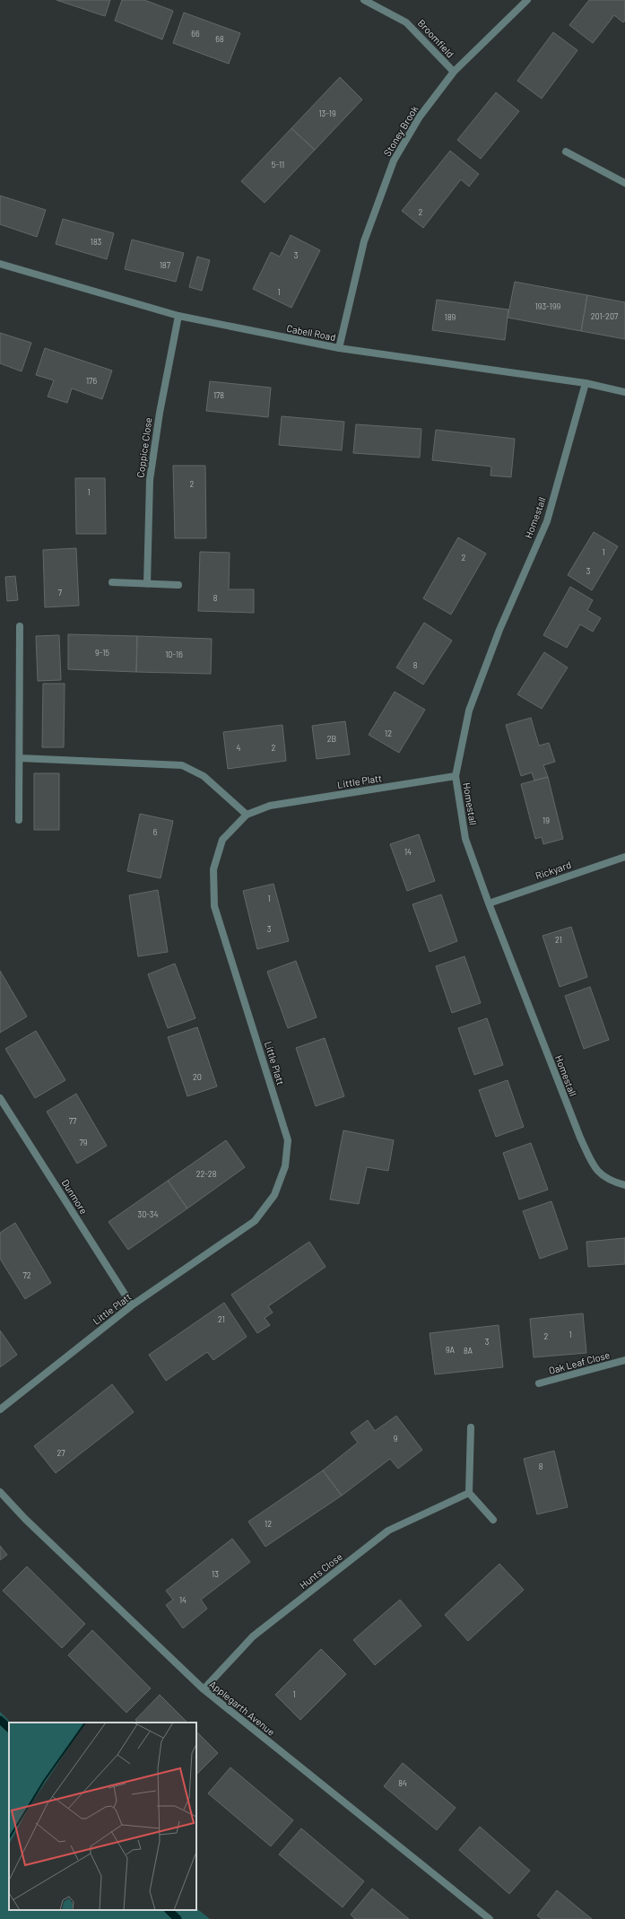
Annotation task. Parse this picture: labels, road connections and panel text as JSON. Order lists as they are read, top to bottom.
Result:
{
  "streets": {
    "street": [
      "Broomfield",
      "Stoney Brook",
      "Cabell Road",
      "Coppice Close",
      "Homestall",
      "Little Platt",
      "Rickyard",
      "Dunmore",
      "Oak Leaf Close",
      "Hunts Close",
      "Applegarth Avenue"
    ]
  },
  "crossings": [
    ["Broomfield", "Stoney Brook"],
    ["Stoney Brook", "Cabell Road"],
    ["Cabell Road", "Coppice Close"],
    ["Cabell Road", "Homestall"],
    ["Homestall", "Little Platt"],
    ["Homestall", "Rickyard"],
    ["Little Platt", "Dunmore"],
    ["Hunts Close", "Applegarth Avenue"]
  ],
  "house_numbers": [
    "66",
    "68",
    "13-19",
    "5-11",
    "2",
    "183",
    "3",
    "187",
    "1",
    "193-199",
    "201-207",
    "189",
    "176",
    "178",
    "2",
    "1",
    "1",
    "2",
    "3",
    "7",
    "8",
    "9-15",
    "10-16",
    "8",
    "12",
    "2B",
    "4",
    "2",
    "19",
    "6",
    "14",
    "1",
    "3",
    "21",
    "20",
    "77",
    "79",
    "22-28",
    "30-34",
    "72",
    "21",
    "1",
    "2",
    "3",
    "9A",
    "8A",
    "9",
    "27",
    "8",
    "12",
    "13",
    "14",
    "1",
    "84"
  ]
}
